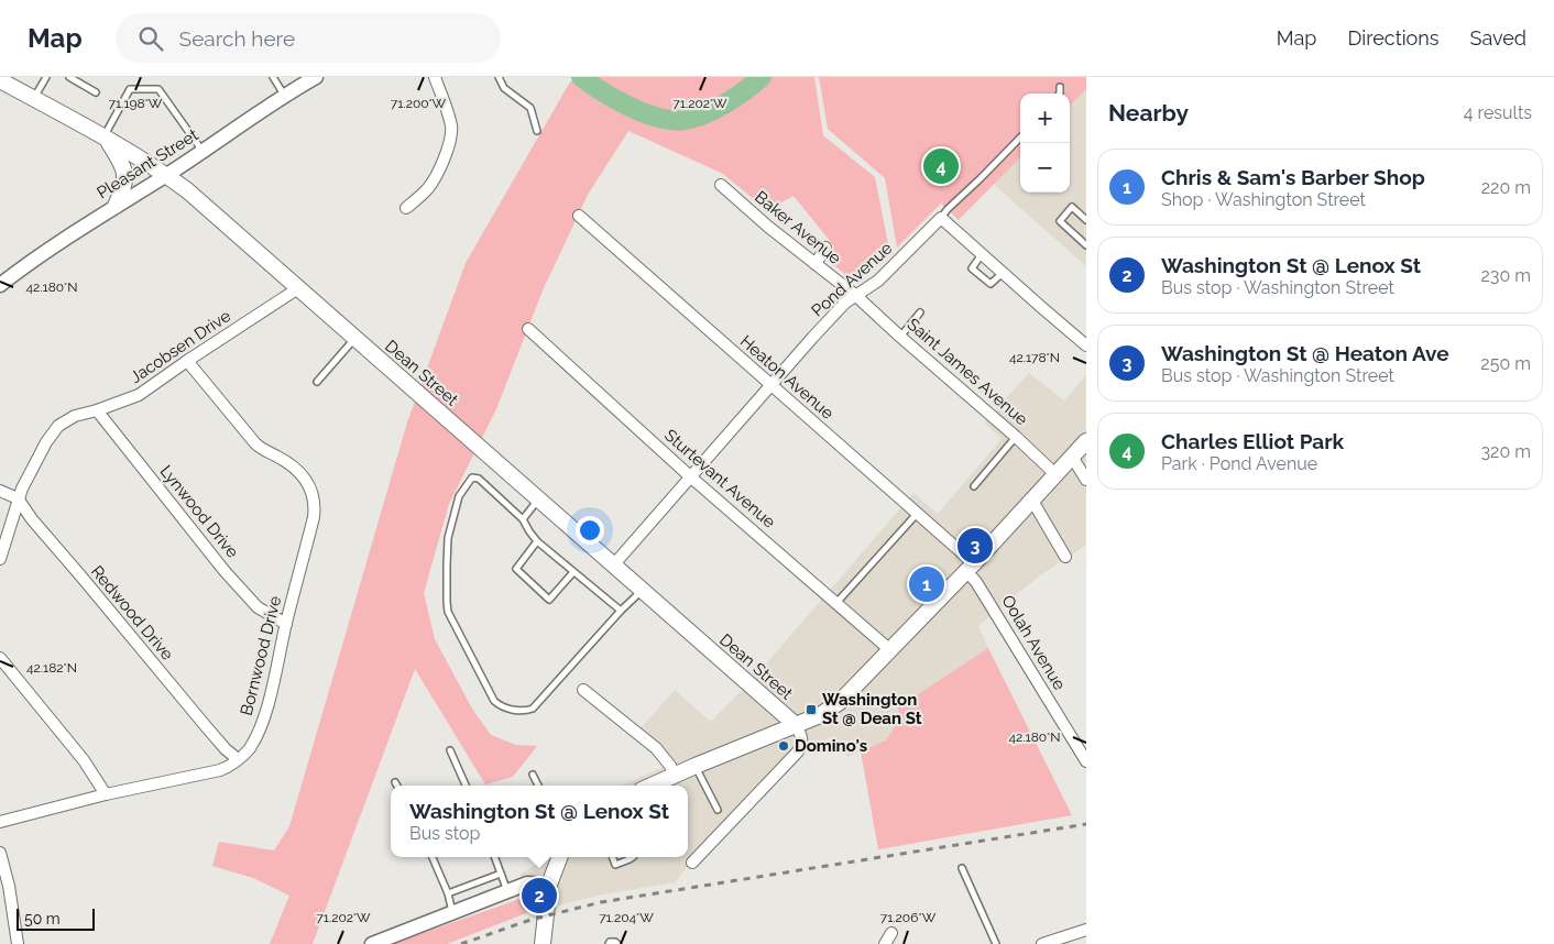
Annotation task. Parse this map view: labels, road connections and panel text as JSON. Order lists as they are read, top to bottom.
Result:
{
  "streets": {
    "main road": ["Dean Street"],
    "street": [
      "Pleasant Street",
      "Baker Avenue",
      "Pond Avenue",
      "Jacobsen Drive",
      "Saint James Avenue",
      "Heaton Avenue",
      "Sturtevant Avenue",
      "Lynwood Drive",
      "Redwood Drive",
      "Oolah Avenue",
      "Bornwood Drive"
    ]
  },
  "crossings": [
    ["Pleasant Street", "Dean Street"],
    ["Baker Avenue", "Pond Avenue"],
    ["Baker Avenue", "Saint James Avenue"],
    ["Pond Avenue", "Saint James Avenue"],
    ["Pond Avenue", "Dean Street"],
    ["Pond Avenue", "Heaton Avenue"],
    ["Pond Avenue", "Sturtevant Avenue"],
    ["Jacobsen Drive", "Dean Street"],
    ["Jacobsen Drive", "Lynwood Drive"],
    ["Jacobsen Drive", "Redwood Drive"],
    ["Jacobsen Drive", "Bornwood Drive"],
    ["Heaton Avenue", "Oolah Avenue"],
    ["Lynwood Drive", "Bornwood Drive"],
    ["Redwood Drive", "Bornwood Drive"]
  ],
  "places": {
    "transit": ["Washington St @ Dean St"],
    "other": ["Domino's"]
  },
  "scale_bar": "50 m",
  "page": {
    "header": "Map",
    "search": "Search here",
    "nav": ["Map", "Directions", "Saved"],
    "heading": ["Nearby", "4 results"],
    "map_buttons": ["+", "−"],
    "pins": [
      "4",
      "3",
      "1",
      "2"
    ],
    "list": [
      {
        "mark": "1",
        "name": "Chris & Sam's Barber Shop",
        "note": "Shop · Washington Street",
        "value": "220 m"
      },
      {
        "mark": "2",
        "name": "Washington St @ Lenox St",
        "note": "Bus stop · Washington Street",
        "value": "230 m"
      },
      {
        "mark": "3",
        "name": "Washington St @ Heaton Ave",
        "note": "Bus stop · Washington Street",
        "value": "250 m"
      },
      {
        "mark": "4",
        "name": "Charles Elliot Park",
        "note": "Park · Pond Avenue",
        "value": "320 m"
      }
    ],
    "popup": ["Washington St @ Lenox St", "Bus stop"],
    "scale": "50 m"
  },
  "coordinates": [
    "71.200°W",
    "71.202°W",
    "71.198°W",
    "42.180°N",
    "42.178°N",
    "42.182°N",
    "71.204°W",
    "71.206°W"
  ]
}
